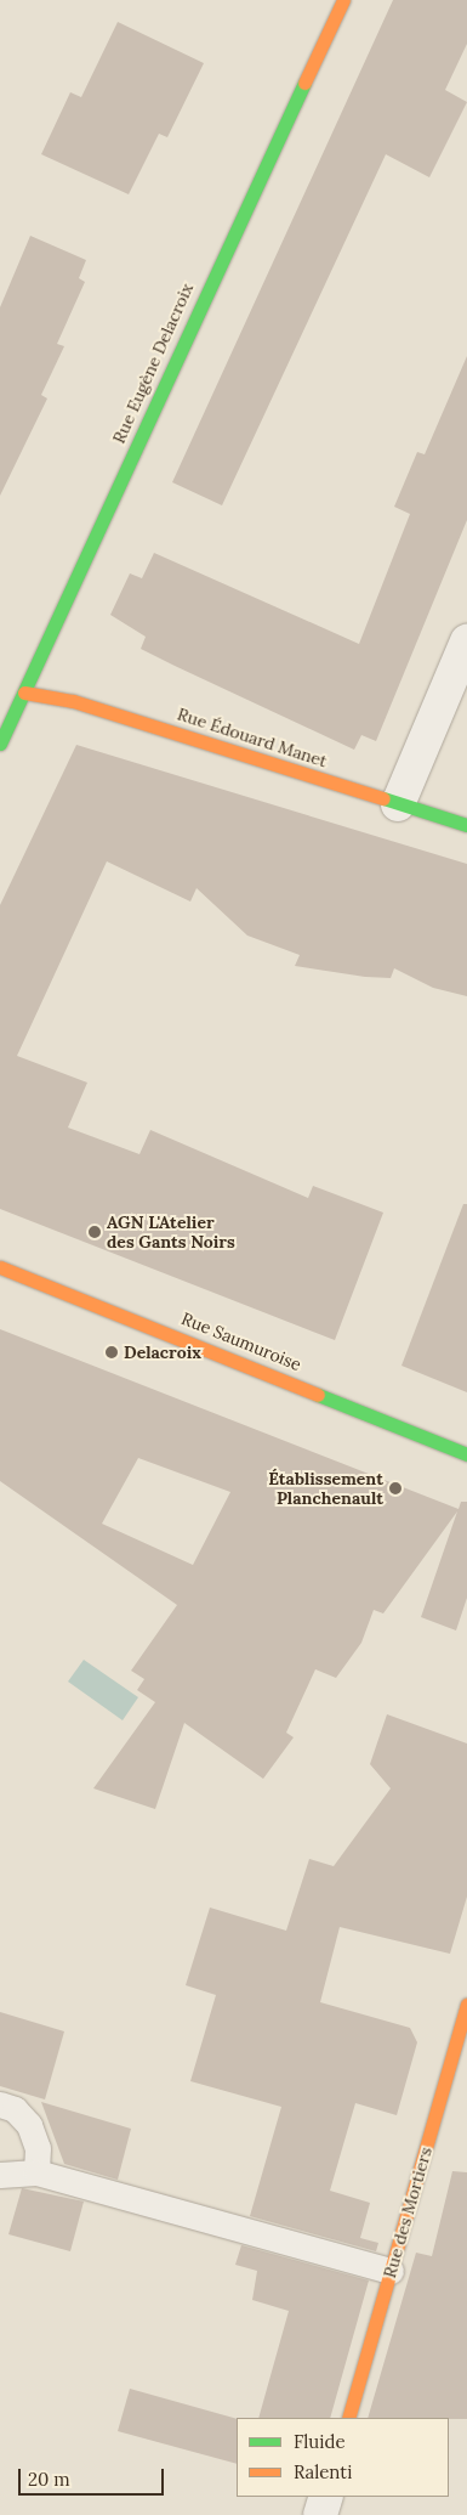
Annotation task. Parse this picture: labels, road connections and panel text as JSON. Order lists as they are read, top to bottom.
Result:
{
  "streets": {
    "street": [
      "Rue Eugène Delacroix",
      "Rue Édouard Manet",
      "Rue Saumuroise",
      "Rue des Mortiers"
    ]
  },
  "crossings": [
    ["Rue Eugène Delacroix", "Rue Édouard Manet"]
  ],
  "places": ["AGN L'Atelier des Gants Noirs", "Delacroix", "Établissement Planchenault"],
  "legend": ["Fluide", "Ralenti"],
  "scale_bar": "20 m"
}
